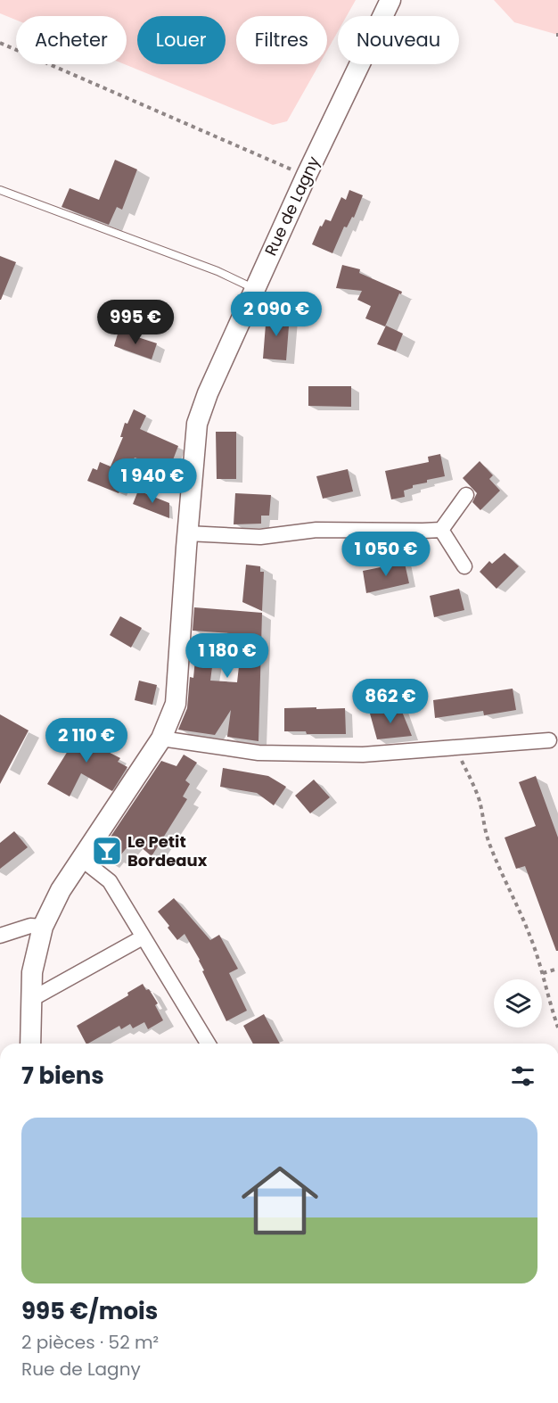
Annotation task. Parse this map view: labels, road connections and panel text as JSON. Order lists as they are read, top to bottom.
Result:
{
  "streets": {
    "main road": ["Rue de Lagny"]
  },
  "places": {
    "bar": ["Le Petit Bordeaux"]
  },
  "page": {
    "chip": [
      "Acheter",
      "Louer",
      "Filtres",
      "Nouveau"
    ],
    "price": [
      "2 090 €",
      "995 €",
      "1 940 €",
      "1 050 €",
      "1 180 €",
      "862 €",
      "2 110 €"
    ],
    "heading": "7 biens",
    "list": [
      {
        "name": "995 €/mois",
        "note": "2 pièces · 52 m² · Rue de Lagny"
      }
    ]
  }
}
